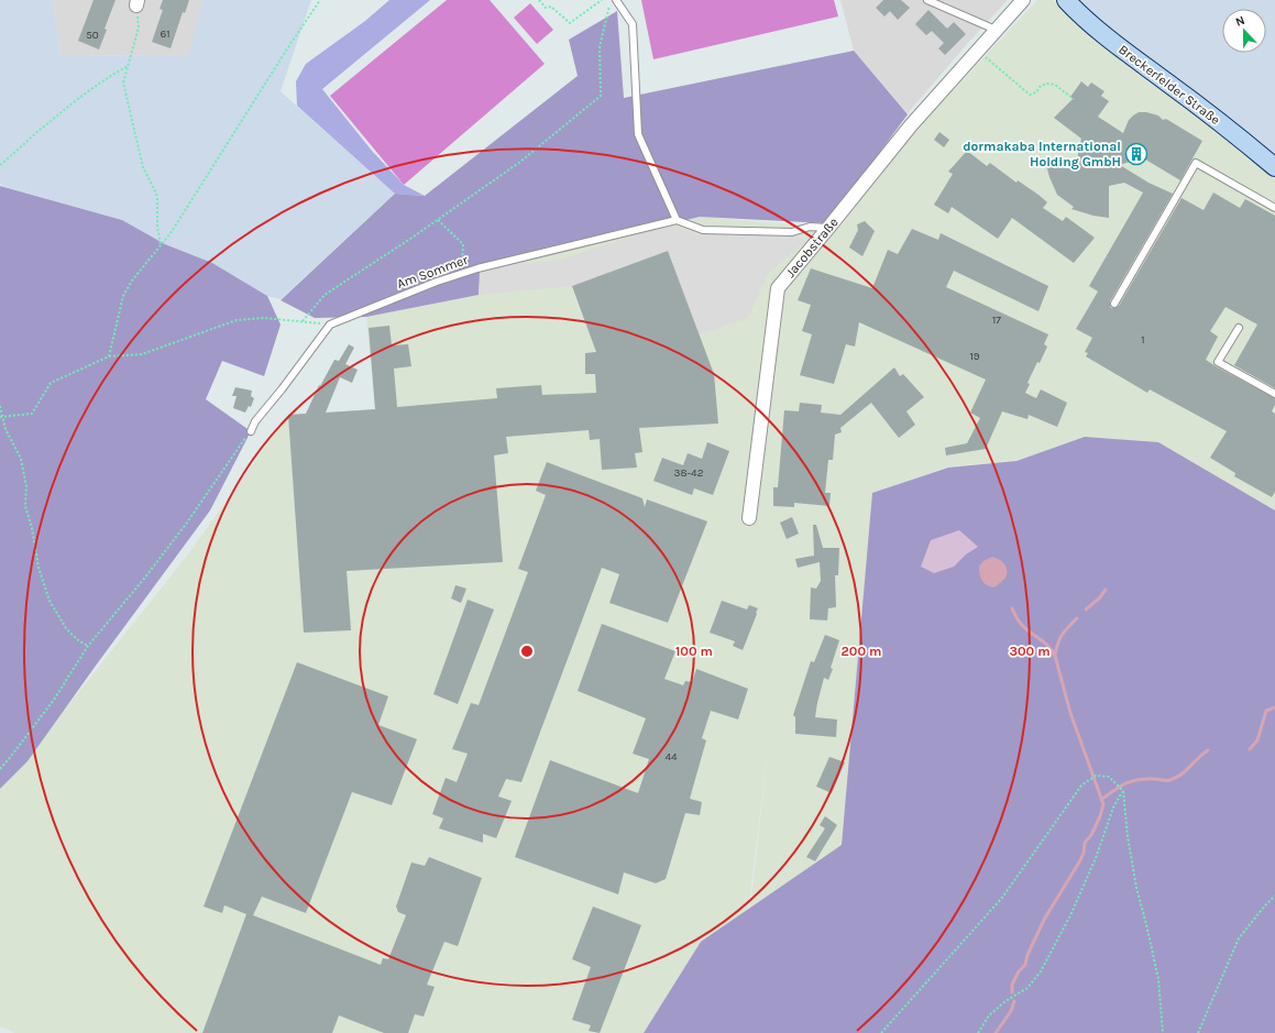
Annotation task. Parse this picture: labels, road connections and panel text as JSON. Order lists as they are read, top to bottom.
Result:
{
  "streets": {
    "main road": ["Breckerfelder Straße"],
    "street": ["Jacobstraße"],
    "lane": ["Am Sommer"]
  },
  "places": {
    "building": ["dormakaba International Holding GmbH"]
  },
  "house_numbers": [
    "61",
    "50",
    "17",
    "1",
    "19",
    "38-42",
    "44"
  ],
  "north": "top",
  "rings": ["100 m", "200 m", "300 m"]
}
